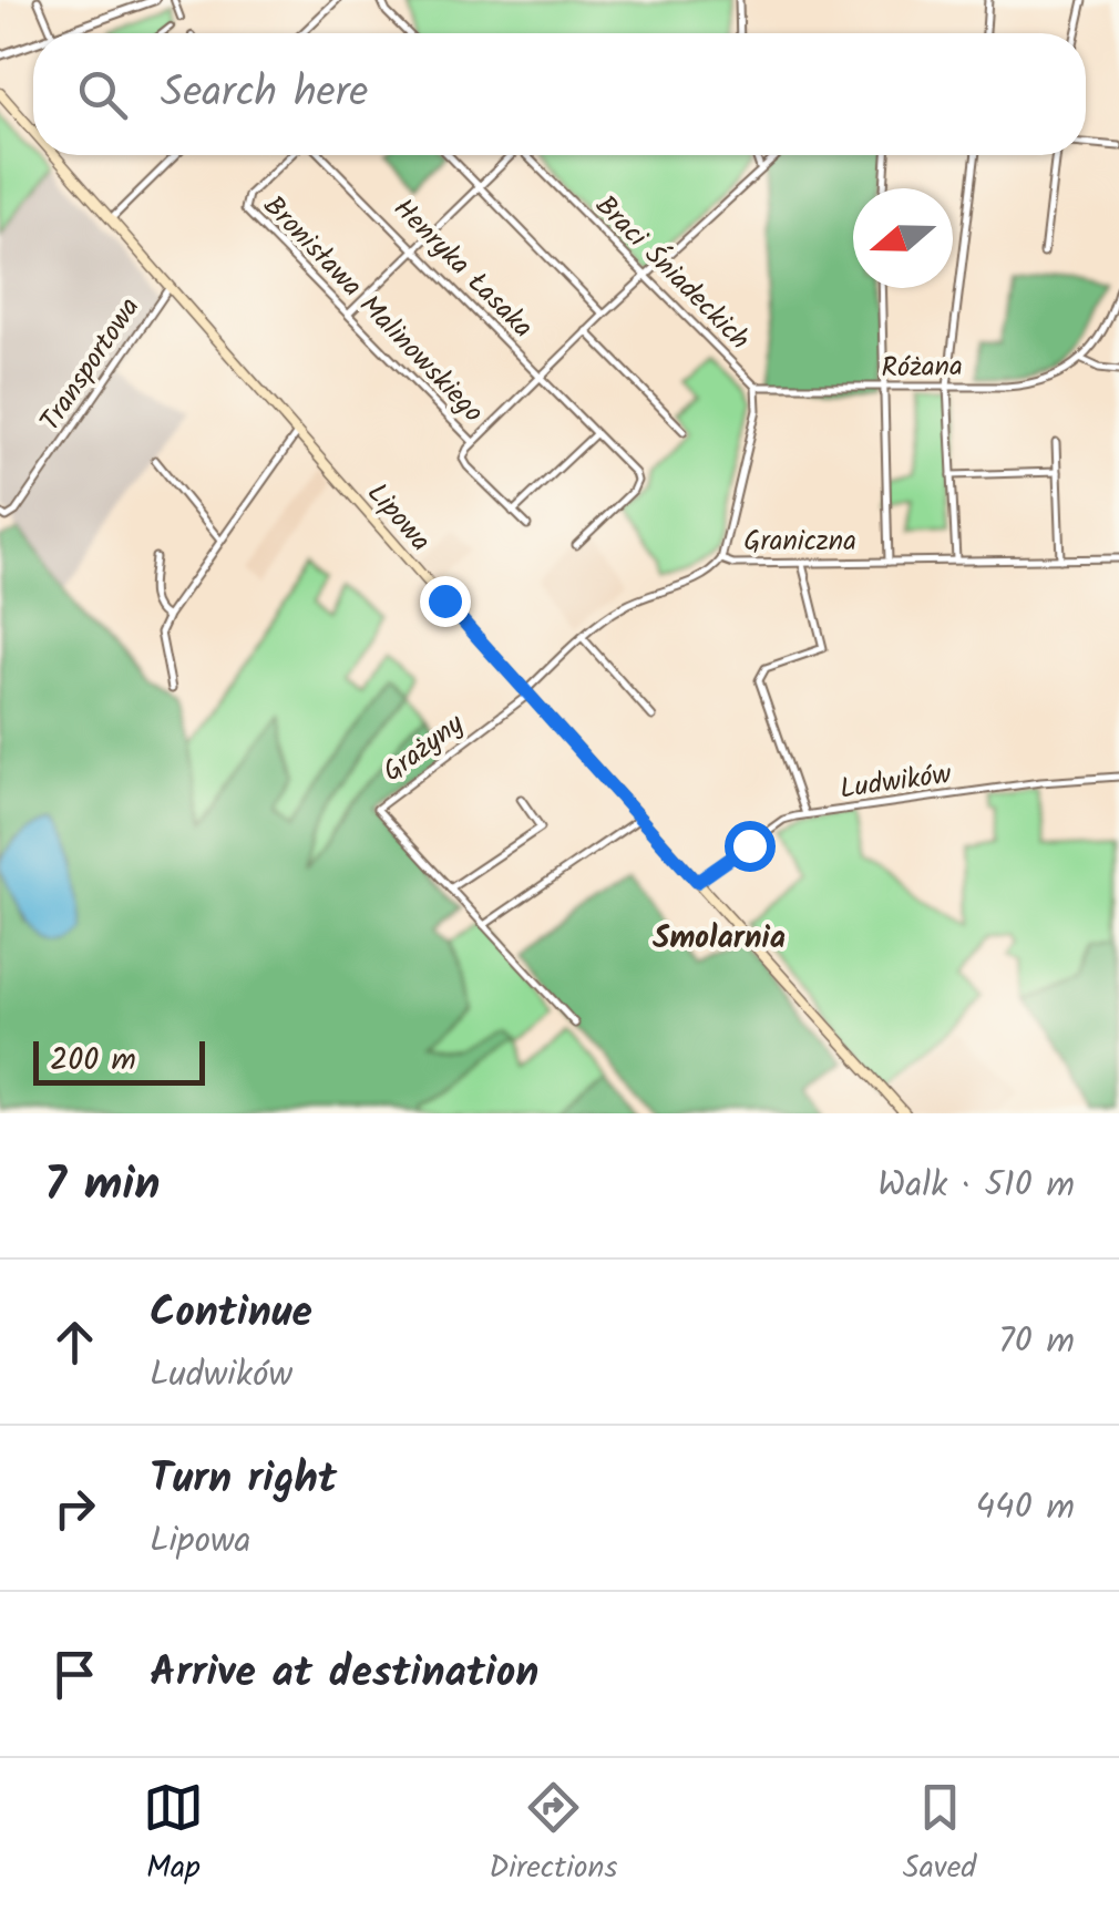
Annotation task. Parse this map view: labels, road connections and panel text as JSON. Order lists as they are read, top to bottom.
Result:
{
  "streets": {
    "main road": ["Lipowa"],
    "street": [
      "Henryka Łasaka",
      "Braci Śniadeckich",
      "Bronisława Malinowskiego",
      "Transportowa",
      "Różana",
      "Graniczna",
      "Grażyny",
      "Ludwików"
    ]
  },
  "crossings": [
    ["Braci Śniadeckich", "Różana"],
    ["Transportowa", "Lipowa"],
    ["Lipowa", "Graniczna"],
    ["Lipowa", "Grażyny"],
    ["Lipowa", "Ludwików"],
    ["Graniczna", "Grażyny"]
  ],
  "districts": ["Smolarnia"],
  "scale_bar": "200 m",
  "north": "left",
  "page": {
    "search": "Search here",
    "scale": "200 m",
    "heading": ["7 min", "Walk · 510 m"],
    "list": [
      ["Continue", "Ludwików", "70 m"],
      ["Turn right", "Lipowa", "440 m"],
      "Arrive at destination"
    ],
    "nav": ["Map", "Directions", "Saved"]
  }
}
